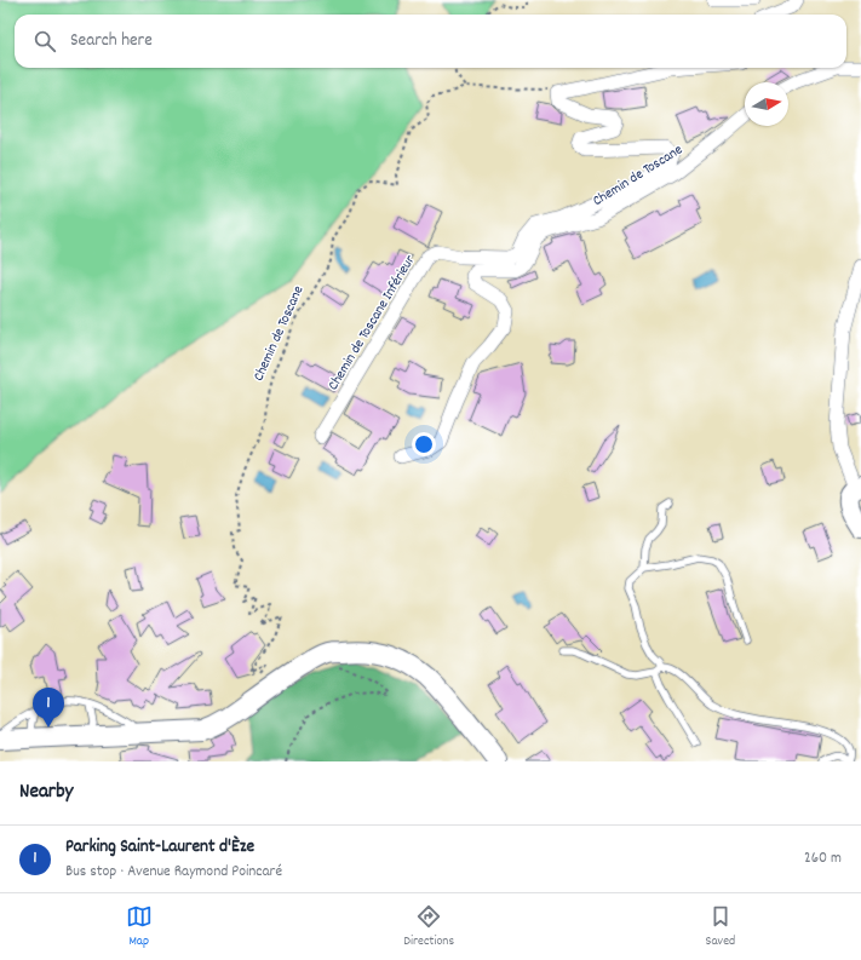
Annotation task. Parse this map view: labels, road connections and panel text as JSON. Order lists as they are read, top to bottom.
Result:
{
  "streets": {
    "street": ["Chemin de Toscane", "Chemin de Toscane Inférieur"]
  },
  "north": "right",
  "page": {
    "search": "Search here",
    "pins": "1",
    "heading": "Nearby",
    "list": [
      {
        "mark": "1",
        "name": "Parking Saint-Laurent d'Èze",
        "note": "Bus stop · Avenue Raymond Poincaré",
        "value": "260 m"
      }
    ],
    "nav": ["Map", "Directions", "Saved"]
  }
}
